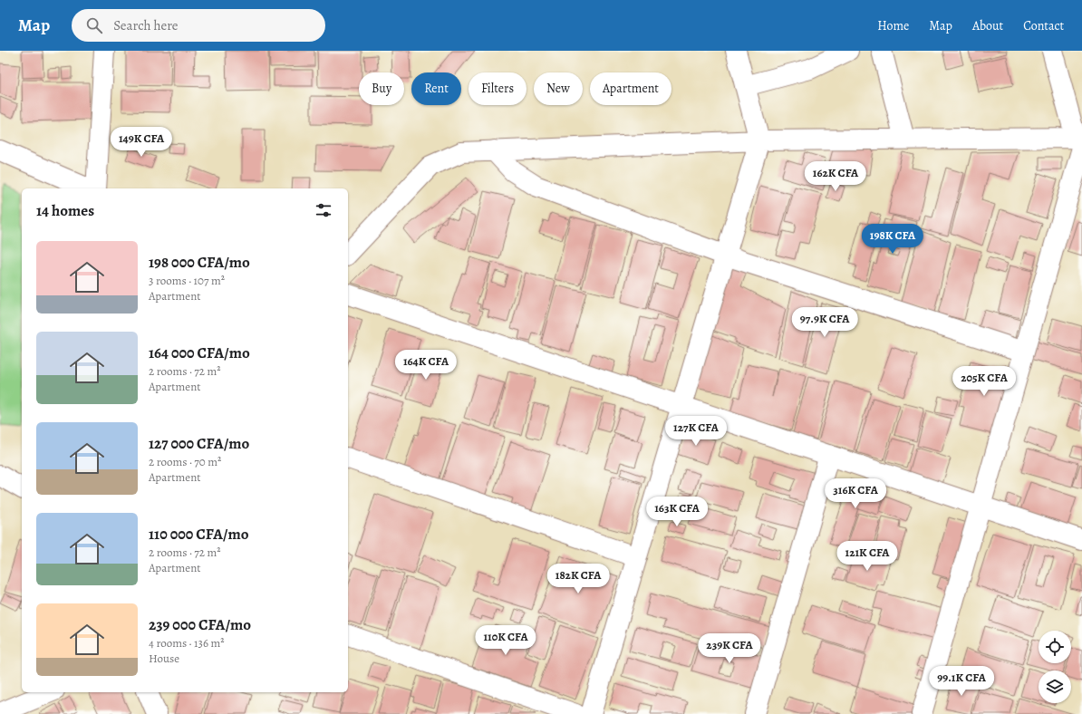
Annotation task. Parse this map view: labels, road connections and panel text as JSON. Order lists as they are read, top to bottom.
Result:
{
  "page": {
    "header": "Map",
    "search": "Search here",
    "nav": [
      "Home",
      "Map",
      "About",
      "Contact"
    ],
    "chip": [
      "Buy",
      "Rent",
      "Filters",
      "New",
      "Apartment"
    ],
    "price": [
      "149K CFA",
      "162K CFA",
      "198K CFA",
      "97.9K CFA",
      "164K CFA",
      "205K CFA",
      "127K CFA",
      "316K CFA",
      "163K CFA",
      "121K CFA",
      "182K CFA",
      "110K CFA",
      "239K CFA",
      "99.1K CFA"
    ],
    "heading": "14 homes",
    "list": [
      {
        "name": "198 000 CFA/mo",
        "note": "3 rooms · 107 m² · Apartment"
      },
      {
        "name": "164 000 CFA/mo",
        "note": "2 rooms · 72 m² · Apartment"
      },
      {
        "name": "127 000 CFA/mo",
        "note": "2 rooms · 70 m² · Apartment"
      },
      {
        "name": "110 000 CFA/mo",
        "note": "2 rooms · 72 m² · Apartment"
      },
      {
        "name": "239 000 CFA/mo",
        "note": "4 rooms · 136 m² · House"
      }
    ]
  }
}
